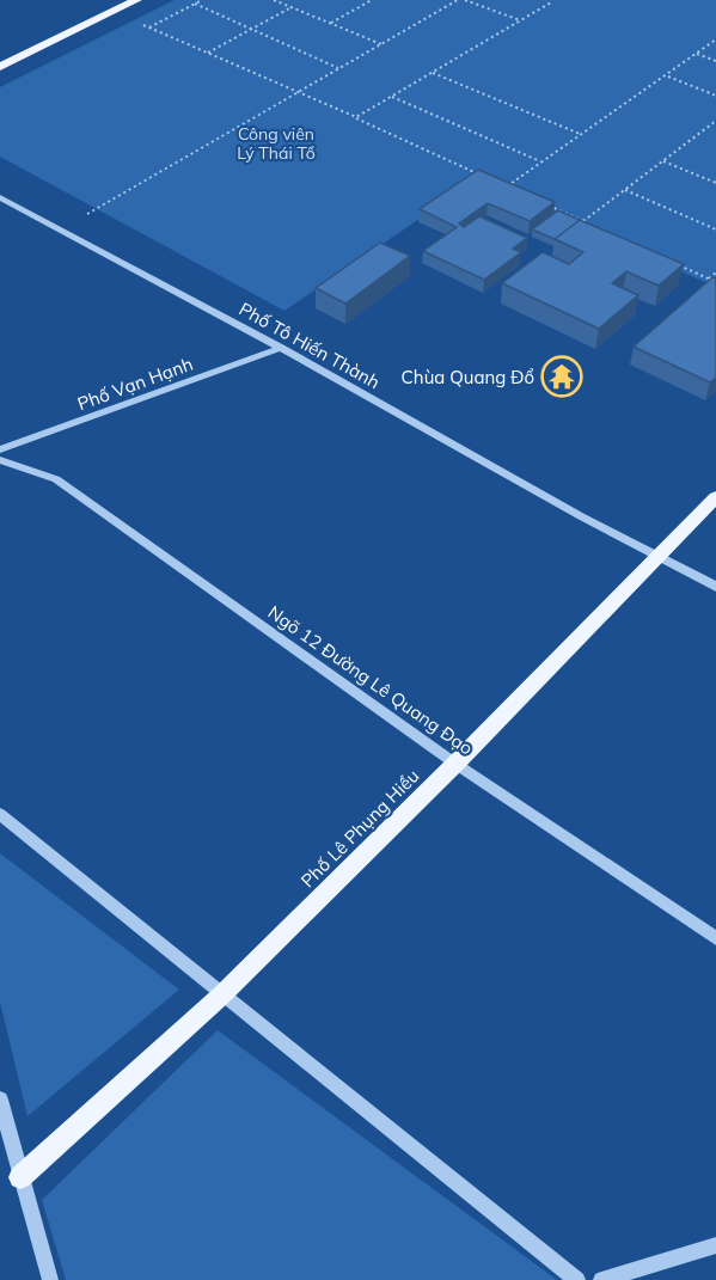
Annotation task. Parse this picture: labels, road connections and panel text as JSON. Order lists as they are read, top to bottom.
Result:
{
  "streets": {
    "main road": ["Phố Lê Phụng Hiểu"],
    "street": ["Phố Tô Hiến Thành", "Phố Vạn Hạnh", "Ngõ 12 Đường Lê Quang Đạo"]
  },
  "crossings": [
    ["Phố Tô Hiến Thành", "Phố Vạn Hạnh"],
    ["Phố Tô Hiến Thành", "Phố Lê Phụng Hiểu"],
    ["Ngõ 12 Đường Lê Quang Đạo", "Phố Lê Phụng Hiểu"]
  ],
  "parks": ["Công viên Lý Thái Tổ"],
  "places": {
    "temple": ["Chùa Quang Đổ"]
  }
}
